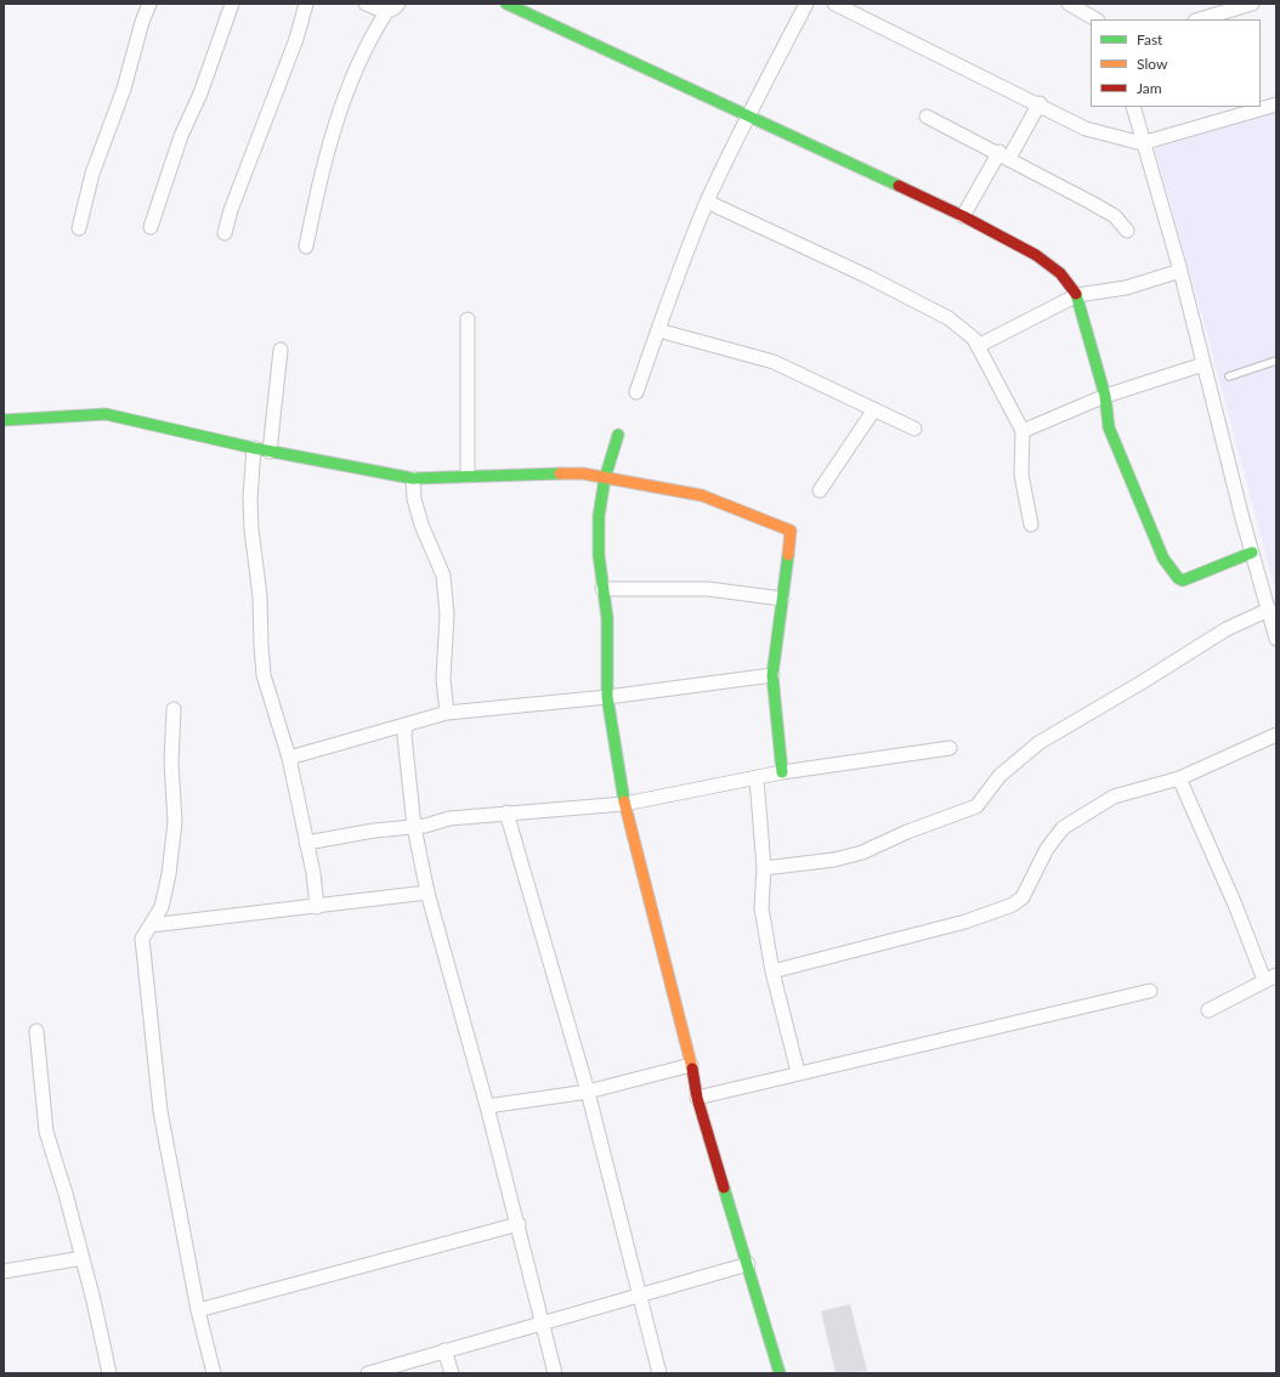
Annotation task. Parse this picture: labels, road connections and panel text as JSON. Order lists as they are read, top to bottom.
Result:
{
  "legend": ["Fast", "Slow", "Jam"]
}
